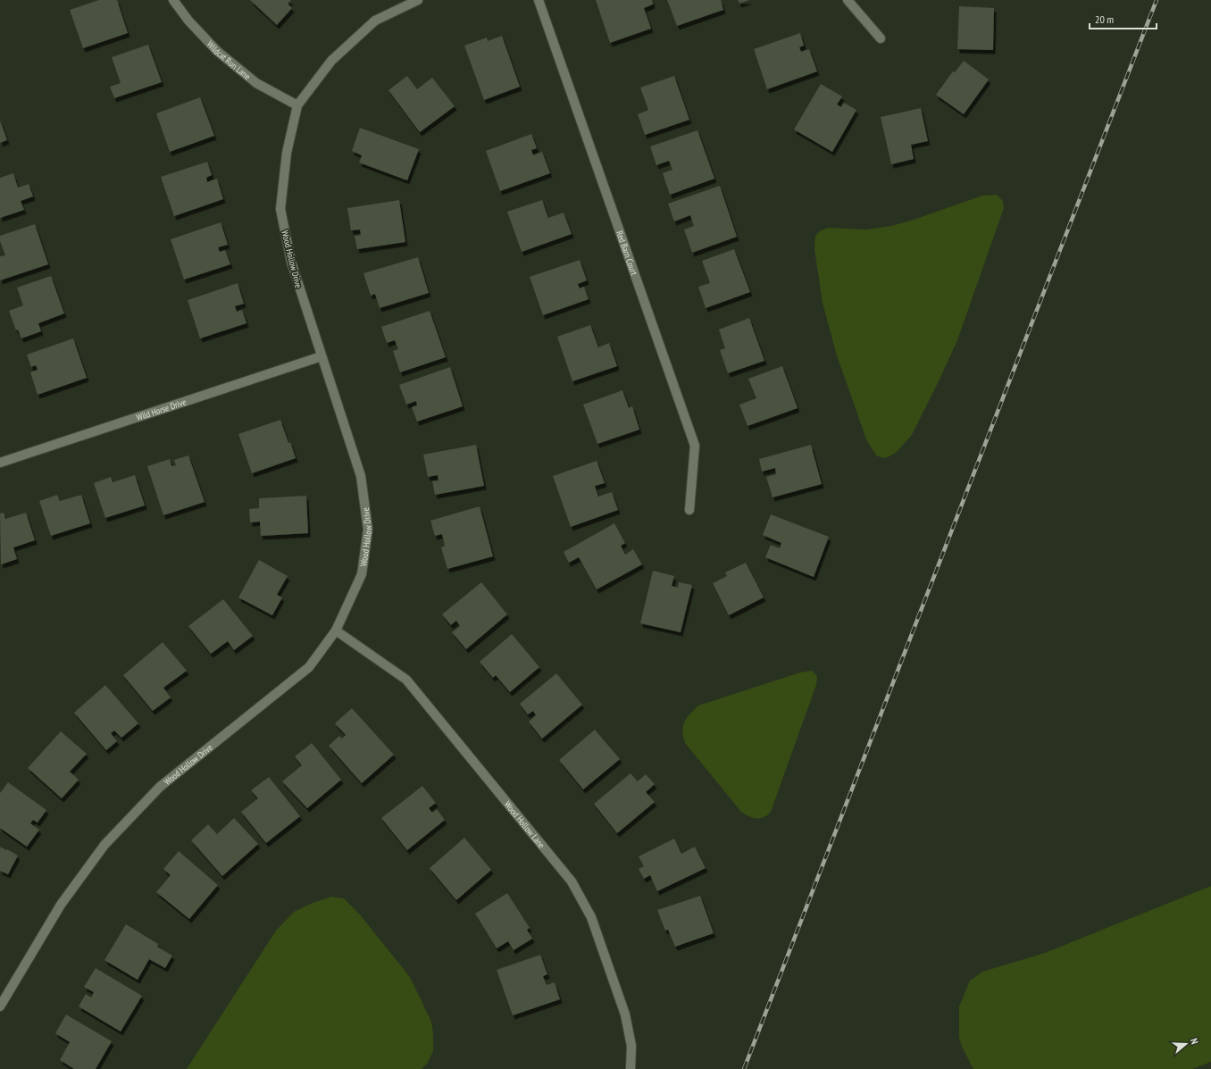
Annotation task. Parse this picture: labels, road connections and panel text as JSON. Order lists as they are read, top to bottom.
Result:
{
  "streets": {
    "street": [
      "Wildcat Run Lane",
      "Red Barn Court",
      "Wood Hollow Drive",
      "Wild Horse Drive",
      "Wood Hollow Lane"
    ]
  },
  "crossings": [
    ["Wildcat Run Lane", "Wood Hollow Drive"],
    ["Wood Hollow Drive", "Wild Horse Drive"],
    ["Wood Hollow Drive", "Wood Hollow Lane"]
  ],
  "scale_bar": "20 m",
  "north": "right"
}
